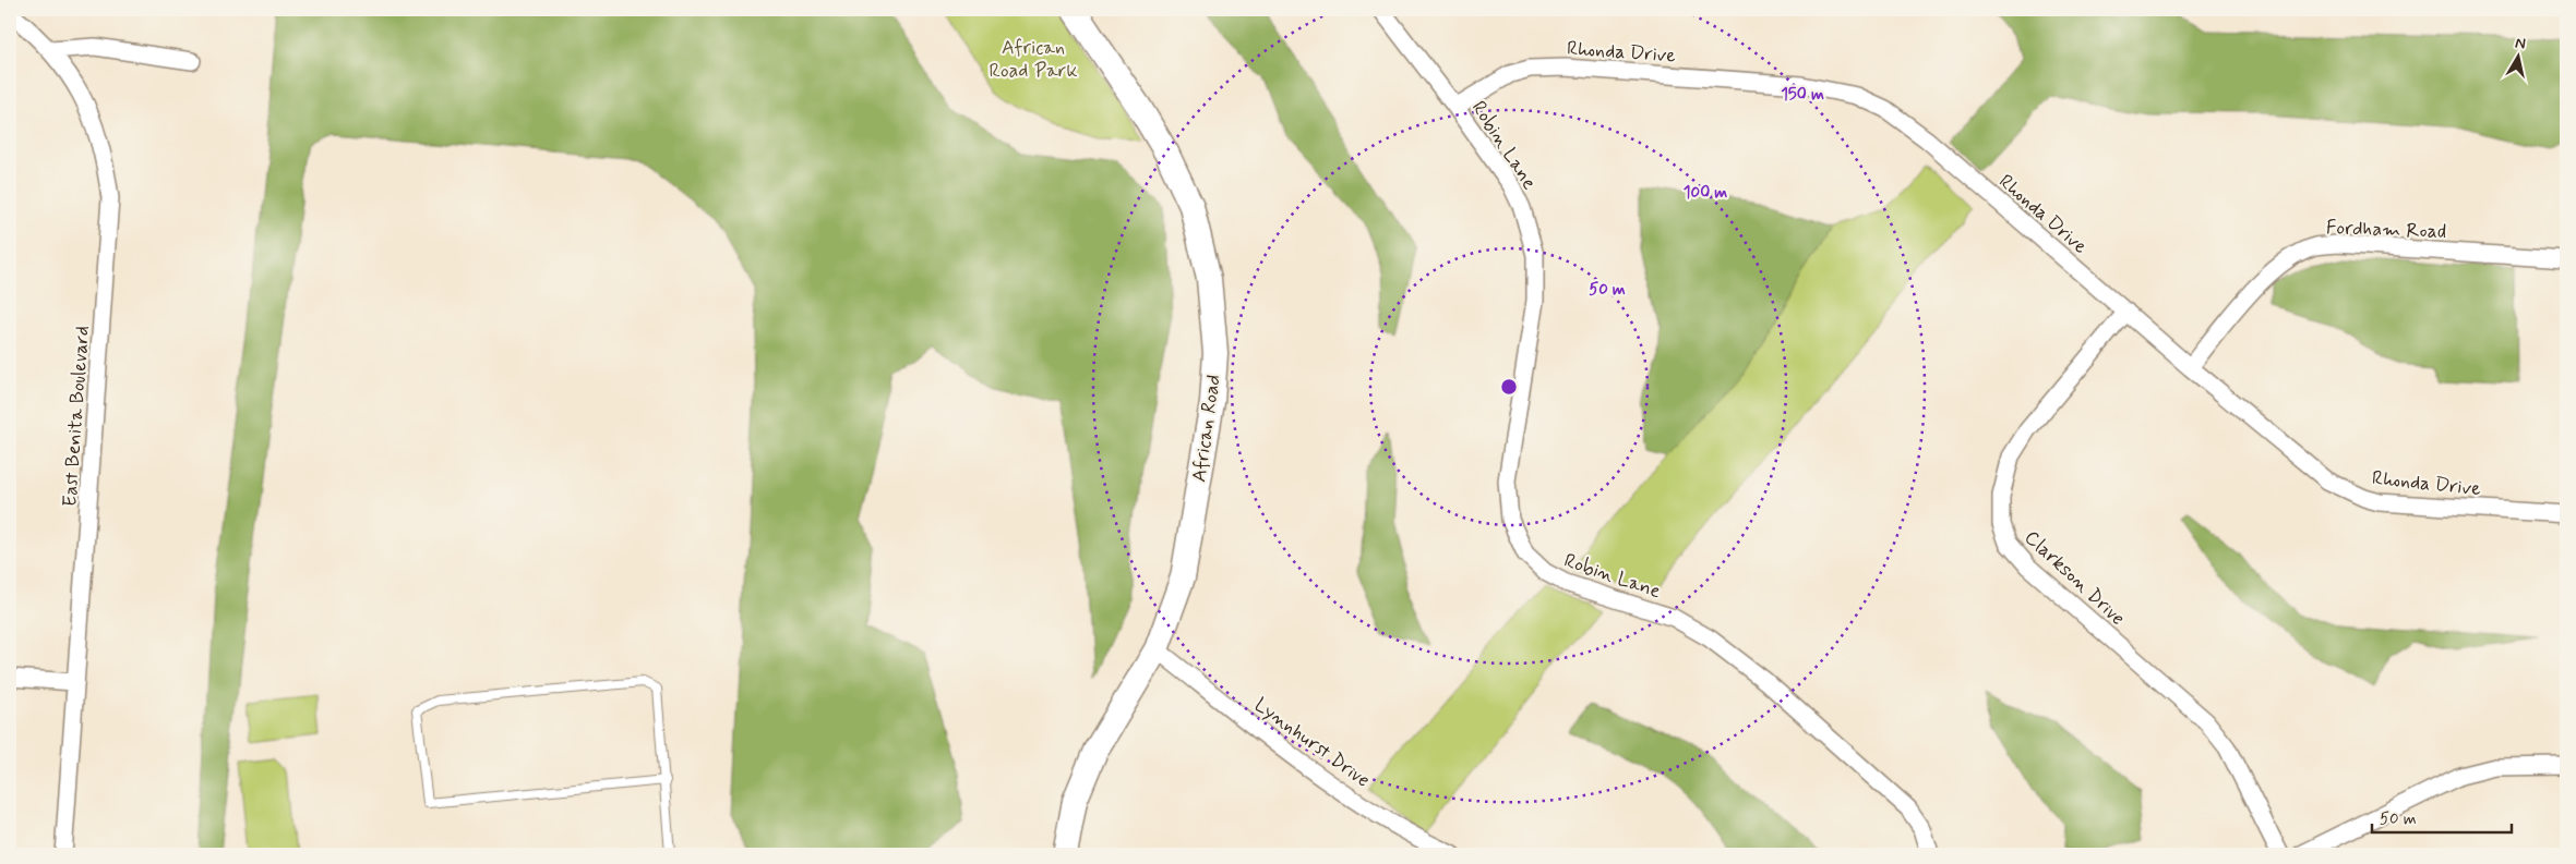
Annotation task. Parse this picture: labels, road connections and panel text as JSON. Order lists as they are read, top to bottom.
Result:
{
  "streets": {
    "street": [
      "Rhonda Drive",
      "Robin Lane",
      "Fordham Road",
      "East Benita Boulevard",
      "African Road",
      "Clarkson Drive",
      "Lynnhurst Drive"
    ]
  },
  "crossings": [
    ["Rhonda Drive", "Robin Lane"],
    ["Rhonda Drive", "Fordham Road"],
    ["Rhonda Drive", "Clarkson Drive"],
    ["African Road", "Lynnhurst Drive"]
  ],
  "parks": ["African Road Park"],
  "scale_bar": "50 m",
  "north": "top",
  "rings": ["150 m", "100 m", "50 m"]
}
